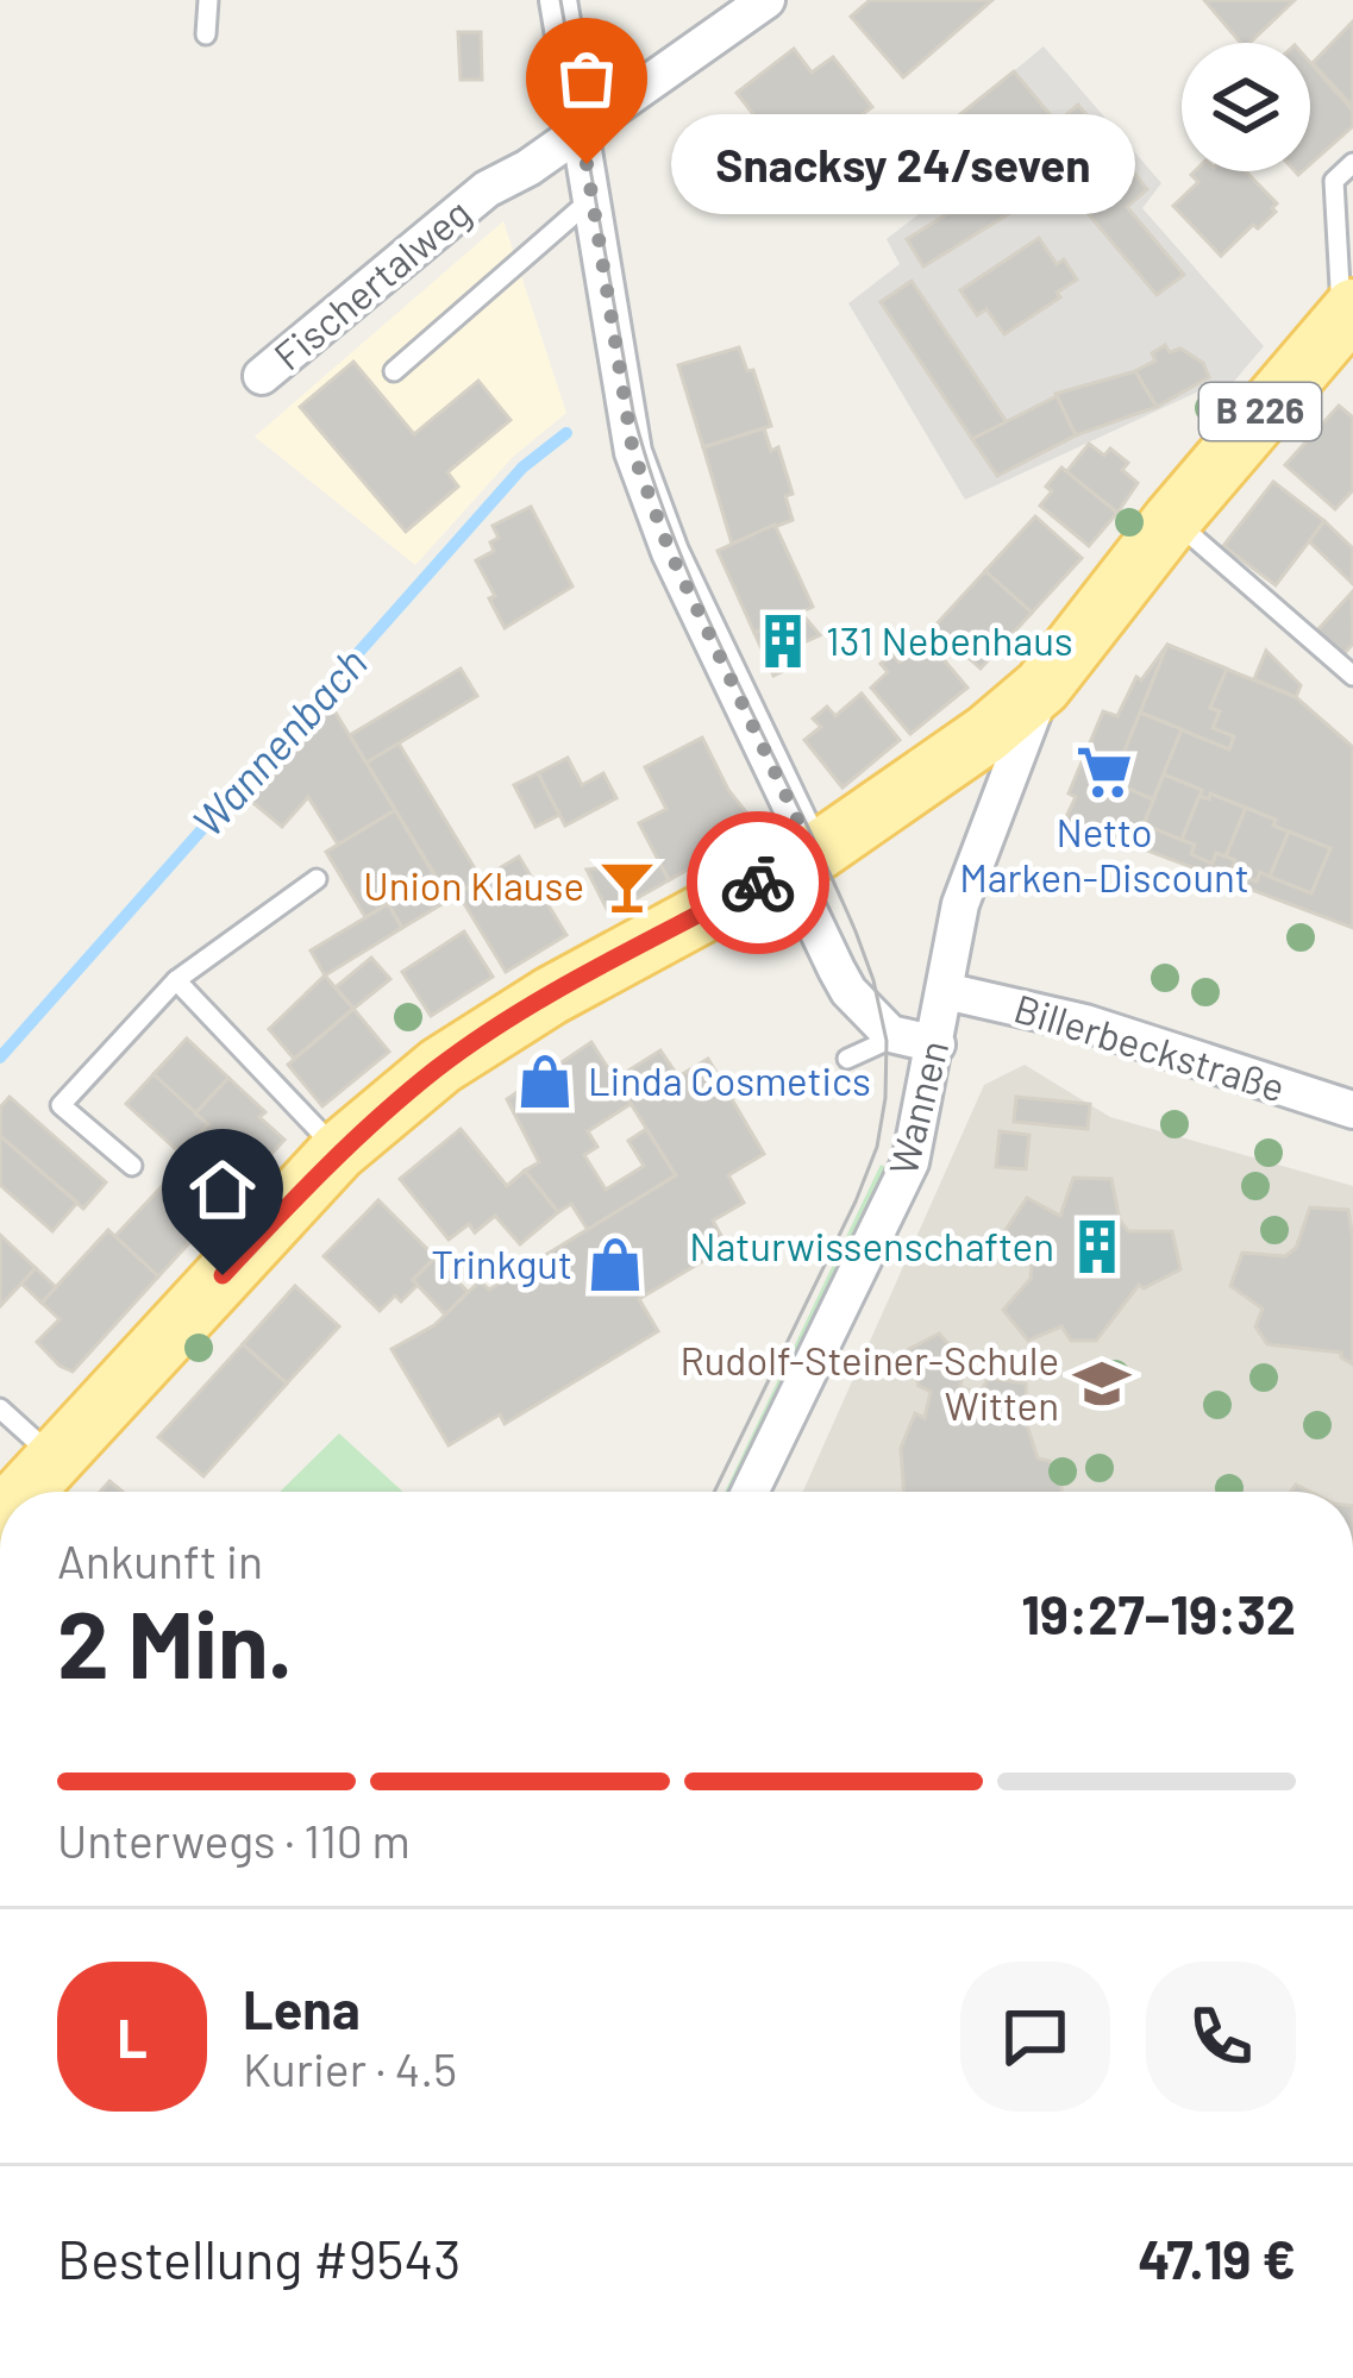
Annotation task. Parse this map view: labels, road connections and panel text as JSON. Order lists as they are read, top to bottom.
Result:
{
  "streets": {
    "main road": ["B 226"],
    "street": ["Fischertalweg", "Billerbeckstraße", "Wannen"]
  },
  "crossings": [
    ["B 226", "Wannen"],
    ["Billerbeckstraße", "Wannen"]
  ],
  "water": ["Wannenbach"],
  "places": {
    "other": ["Snacksy 24/seven"],
    "building": ["131 Nebenhaus", "Naturwissenschaften"],
    "supermarket": ["Netto Marken-Discount"],
    "bar": ["Union Klause"],
    "shop": ["Linda Cosmetics", "Trinkgut"],
    "school or university": ["Rudolf-Steiner-Schule Witten"]
  },
  "page": {
    "bubble": "Snacksy 24/seven",
    "heading": ["2 Min.", "Ankunft in", "19:27–19:32"],
    "panel": [
      "Lena",
      "Kurier · 4.5",
      "Bestellung #9543",
      "47.19 €"
    ],
    "bar": "Unterwegs · 110 m",
    "round": "L"
  }
}
